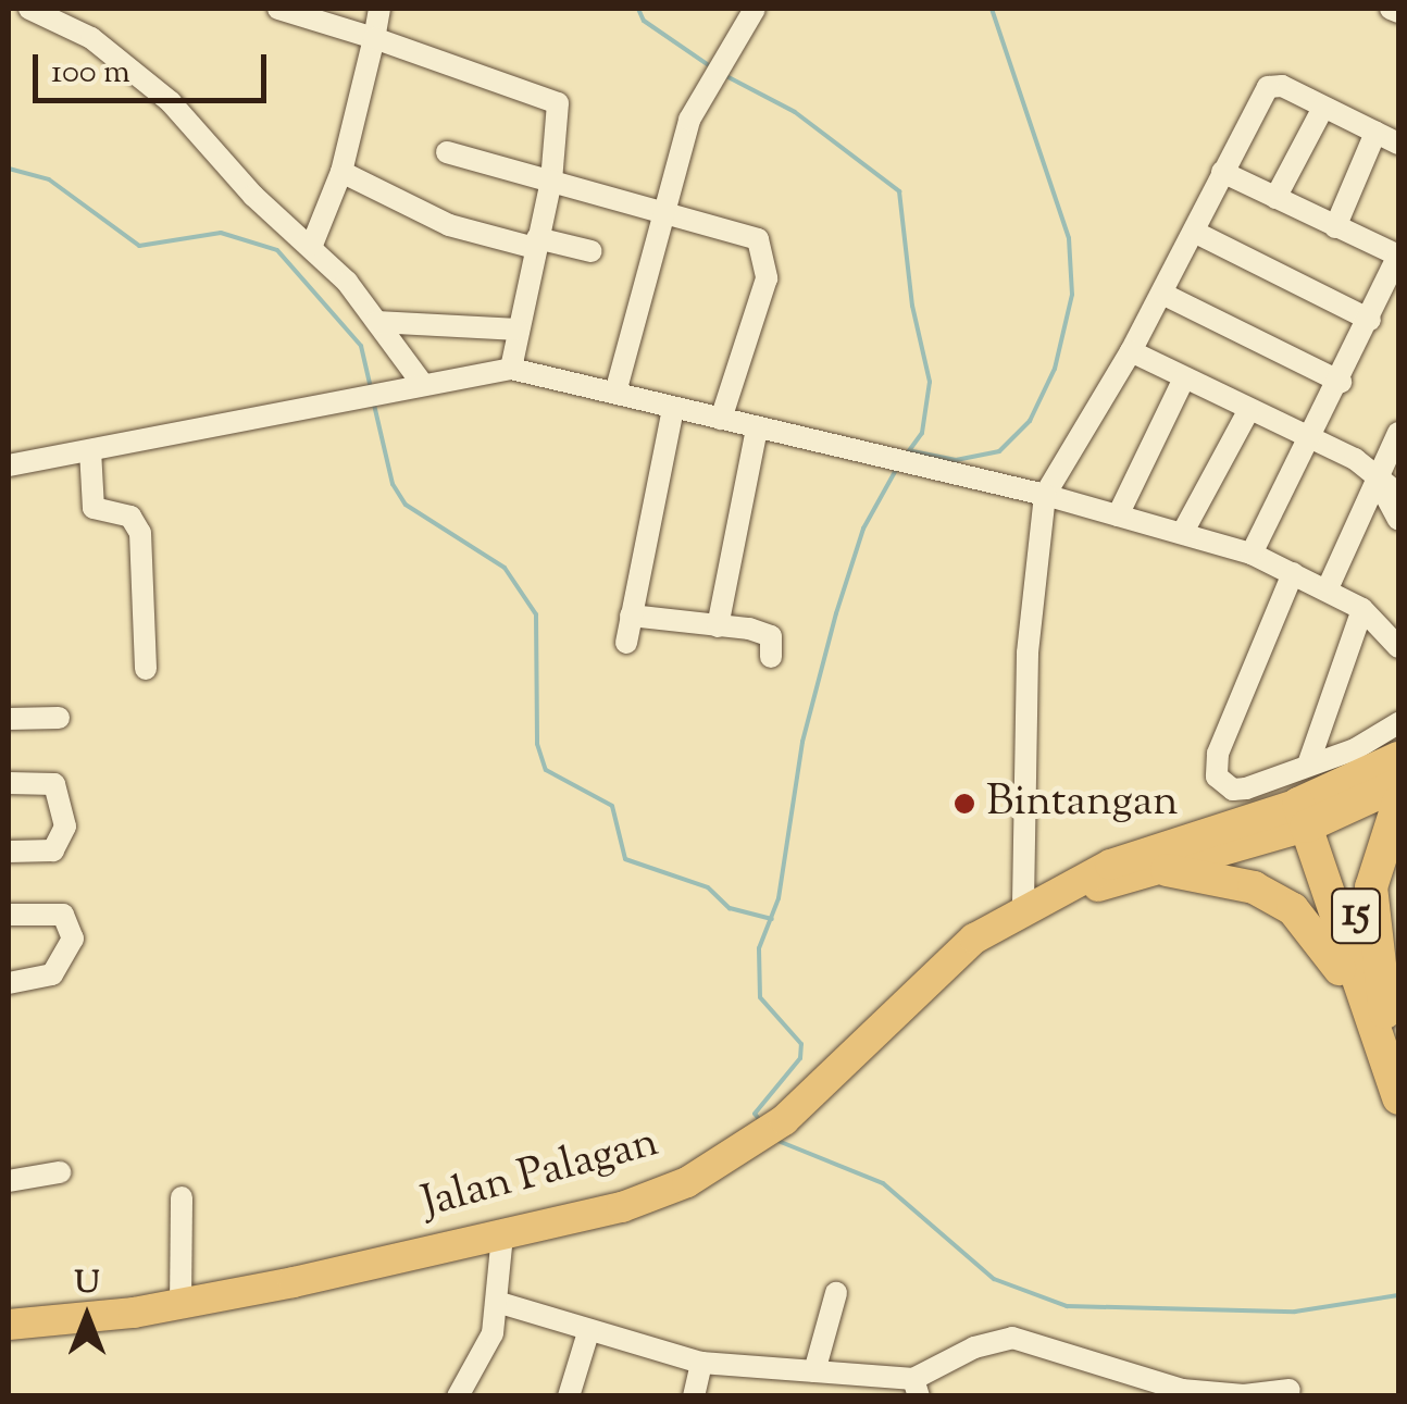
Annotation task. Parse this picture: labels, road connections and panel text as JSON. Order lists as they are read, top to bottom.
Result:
{
  "streets": {
    "highway": ["15", "Jalan Palagan"]
  },
  "crossings": [
    ["15", "Jalan Palagan"]
  ],
  "places": ["Bintangan"],
  "scale_bar": "100 m",
  "north": "top"
}
